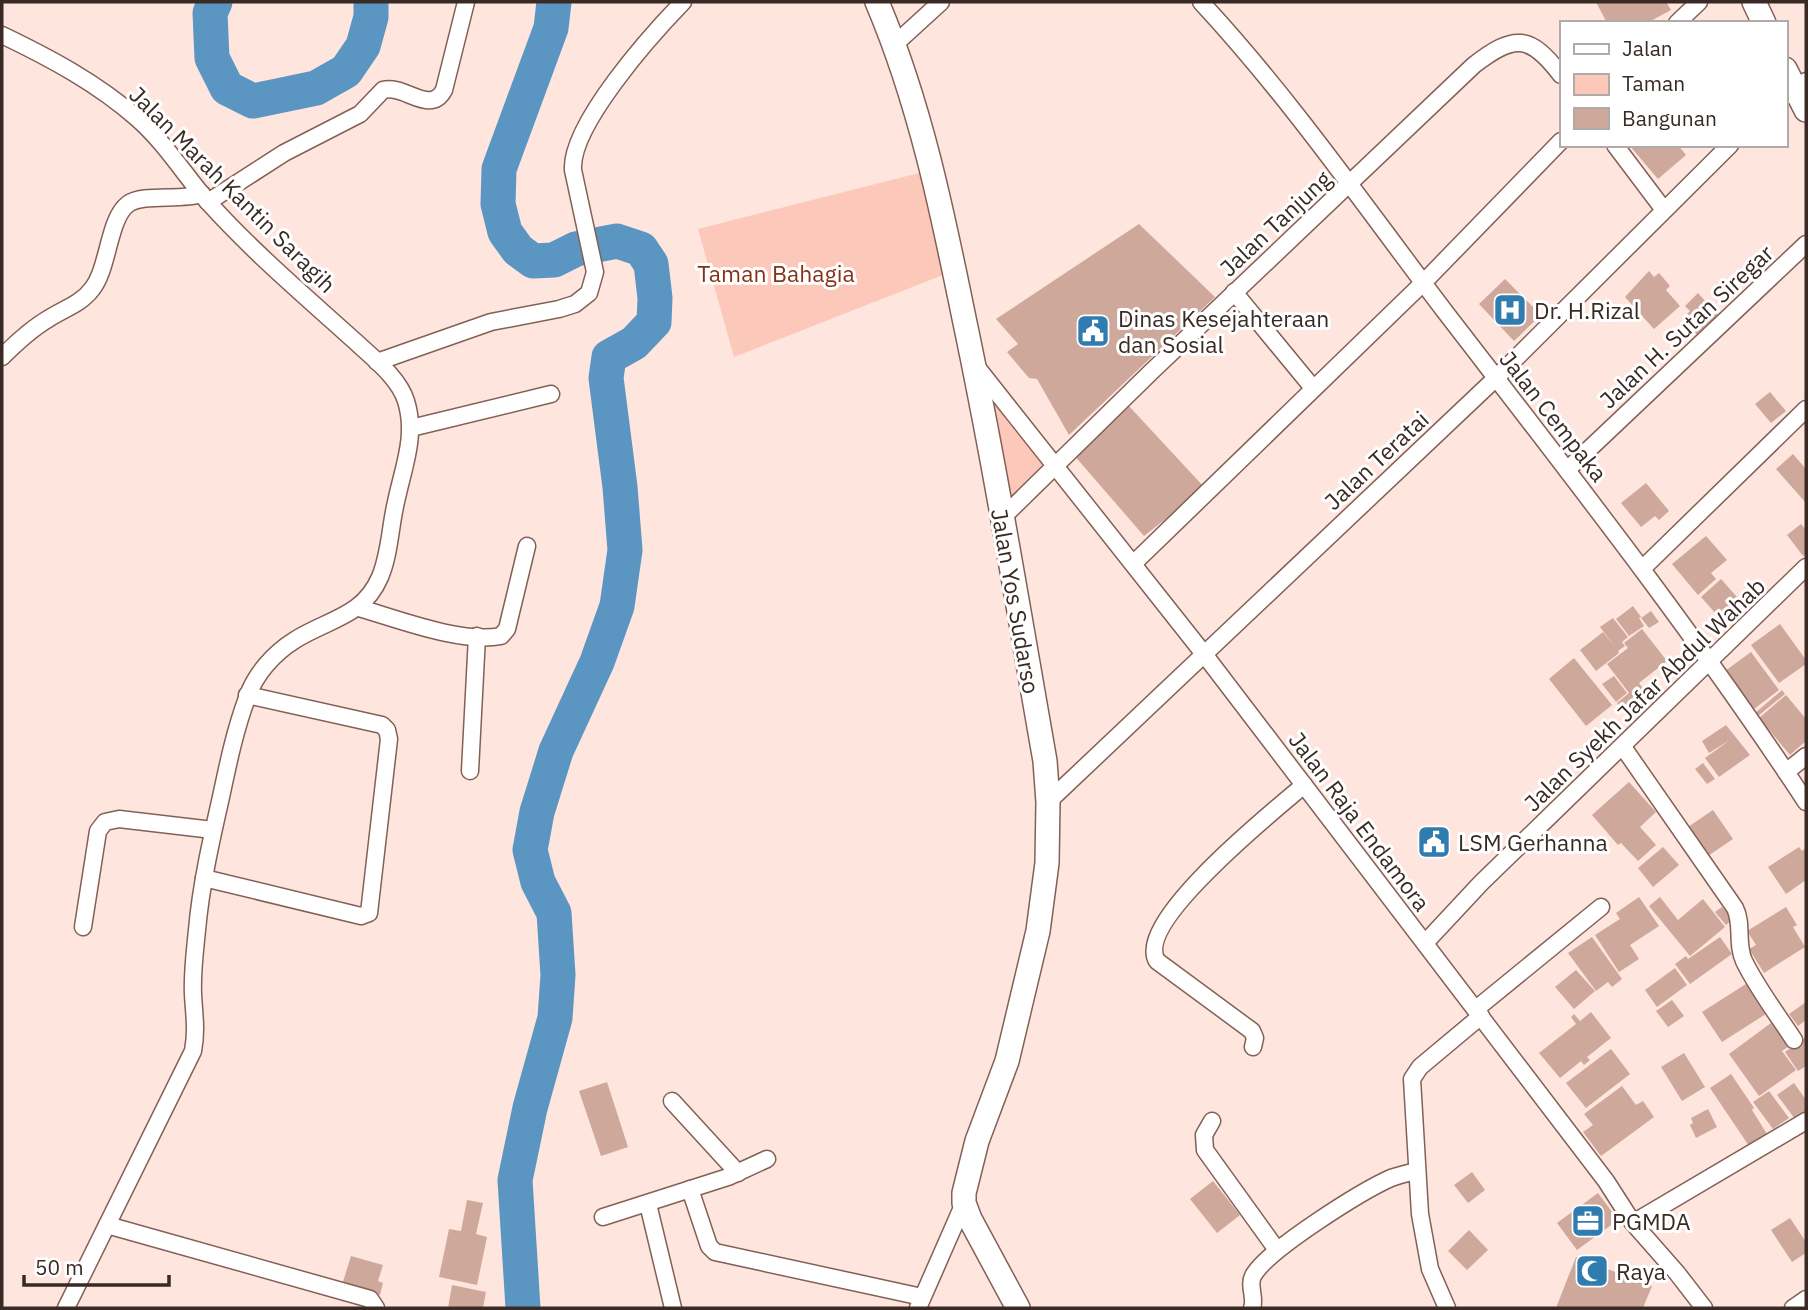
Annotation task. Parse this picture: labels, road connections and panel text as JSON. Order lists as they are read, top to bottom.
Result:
{
  "streets": {
    "street": [
      "Jalan Marah Kantin Saragih",
      "Jalan Tanjung",
      "Jalan H. Sutan Siregar",
      "Jalan Cempaka",
      "Jalan Teratai",
      "Jalan Yos Sudarso",
      "Jalan Syekh Jafar Abdul Wahab",
      "Jalan Raja Endamora"
    ]
  },
  "crossings": [
    ["Jalan Tanjung", "Jalan Cempaka"],
    ["Jalan Tanjung", "Jalan Yos Sudarso"],
    ["Jalan Tanjung", "Jalan Raja Endamora"],
    ["Jalan H. Sutan Siregar", "Jalan Cempaka"],
    ["Jalan Cempaka", "Jalan Teratai"],
    ["Jalan Cempaka", "Jalan Syekh Jafar Abdul Wahab"],
    ["Jalan Teratai", "Jalan Yos Sudarso"],
    ["Jalan Teratai", "Jalan Raja Endamora"],
    ["Jalan Yos Sudarso", "Jalan Raja Endamora"],
    ["Jalan Syekh Jafar Abdul Wahab", "Jalan Raja Endamora"]
  ],
  "parks": ["Taman Bahagia"],
  "places": {
    "hospital": ["Dr. H.Rizal"],
    "public building": ["Dinas Kesejahteraan dan Sosial", "LSM Gerhanna"],
    "office": ["PGMDA"],
    "mosque": ["Raya"]
  },
  "legend": ["Jalan", "Taman", "Bangunan"],
  "scale_bar": "50 m"
}
